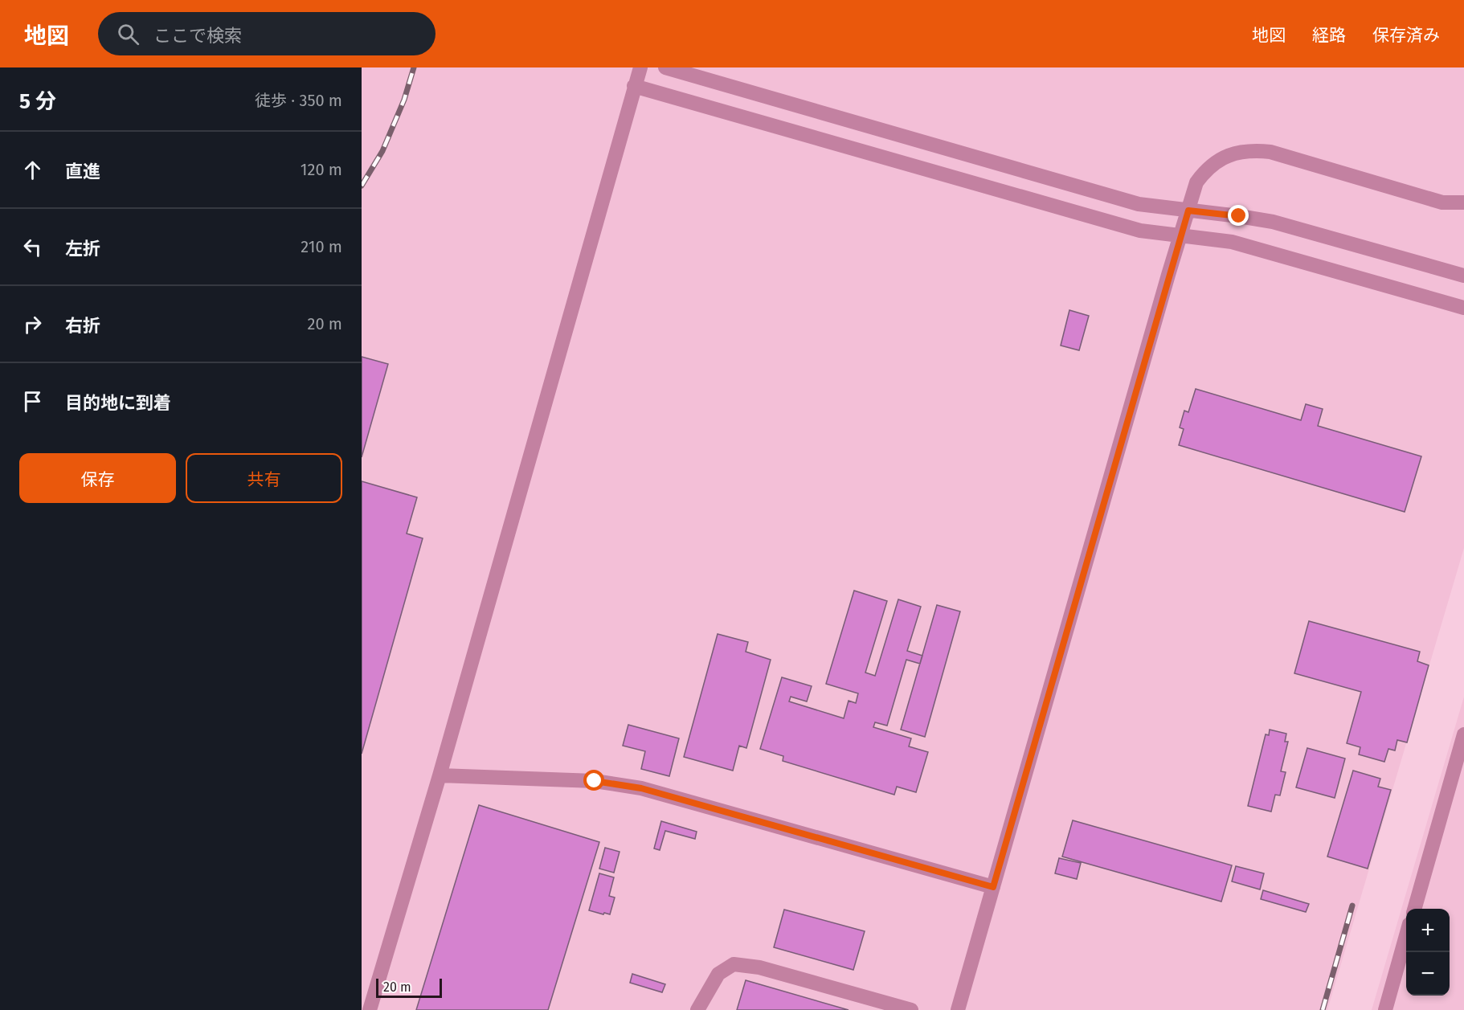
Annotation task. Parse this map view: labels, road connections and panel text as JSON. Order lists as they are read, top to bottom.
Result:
{
  "scale_bar": "20 m",
  "page": {
    "header": "地図",
    "search": "ここで検索",
    "nav": ["地図", "経路", "保存済み"],
    "heading": ["5 分", "徒歩 · 350 m"],
    "list": [
      ["直進", "120 m"],
      ["左折", "210 m"],
      ["右折", "20 m"],
      "目的地に到着"
    ],
    "buttons": ["保存", "共有"],
    "map_buttons": ["+", "−"],
    "scale": "20 m"
  }
}
